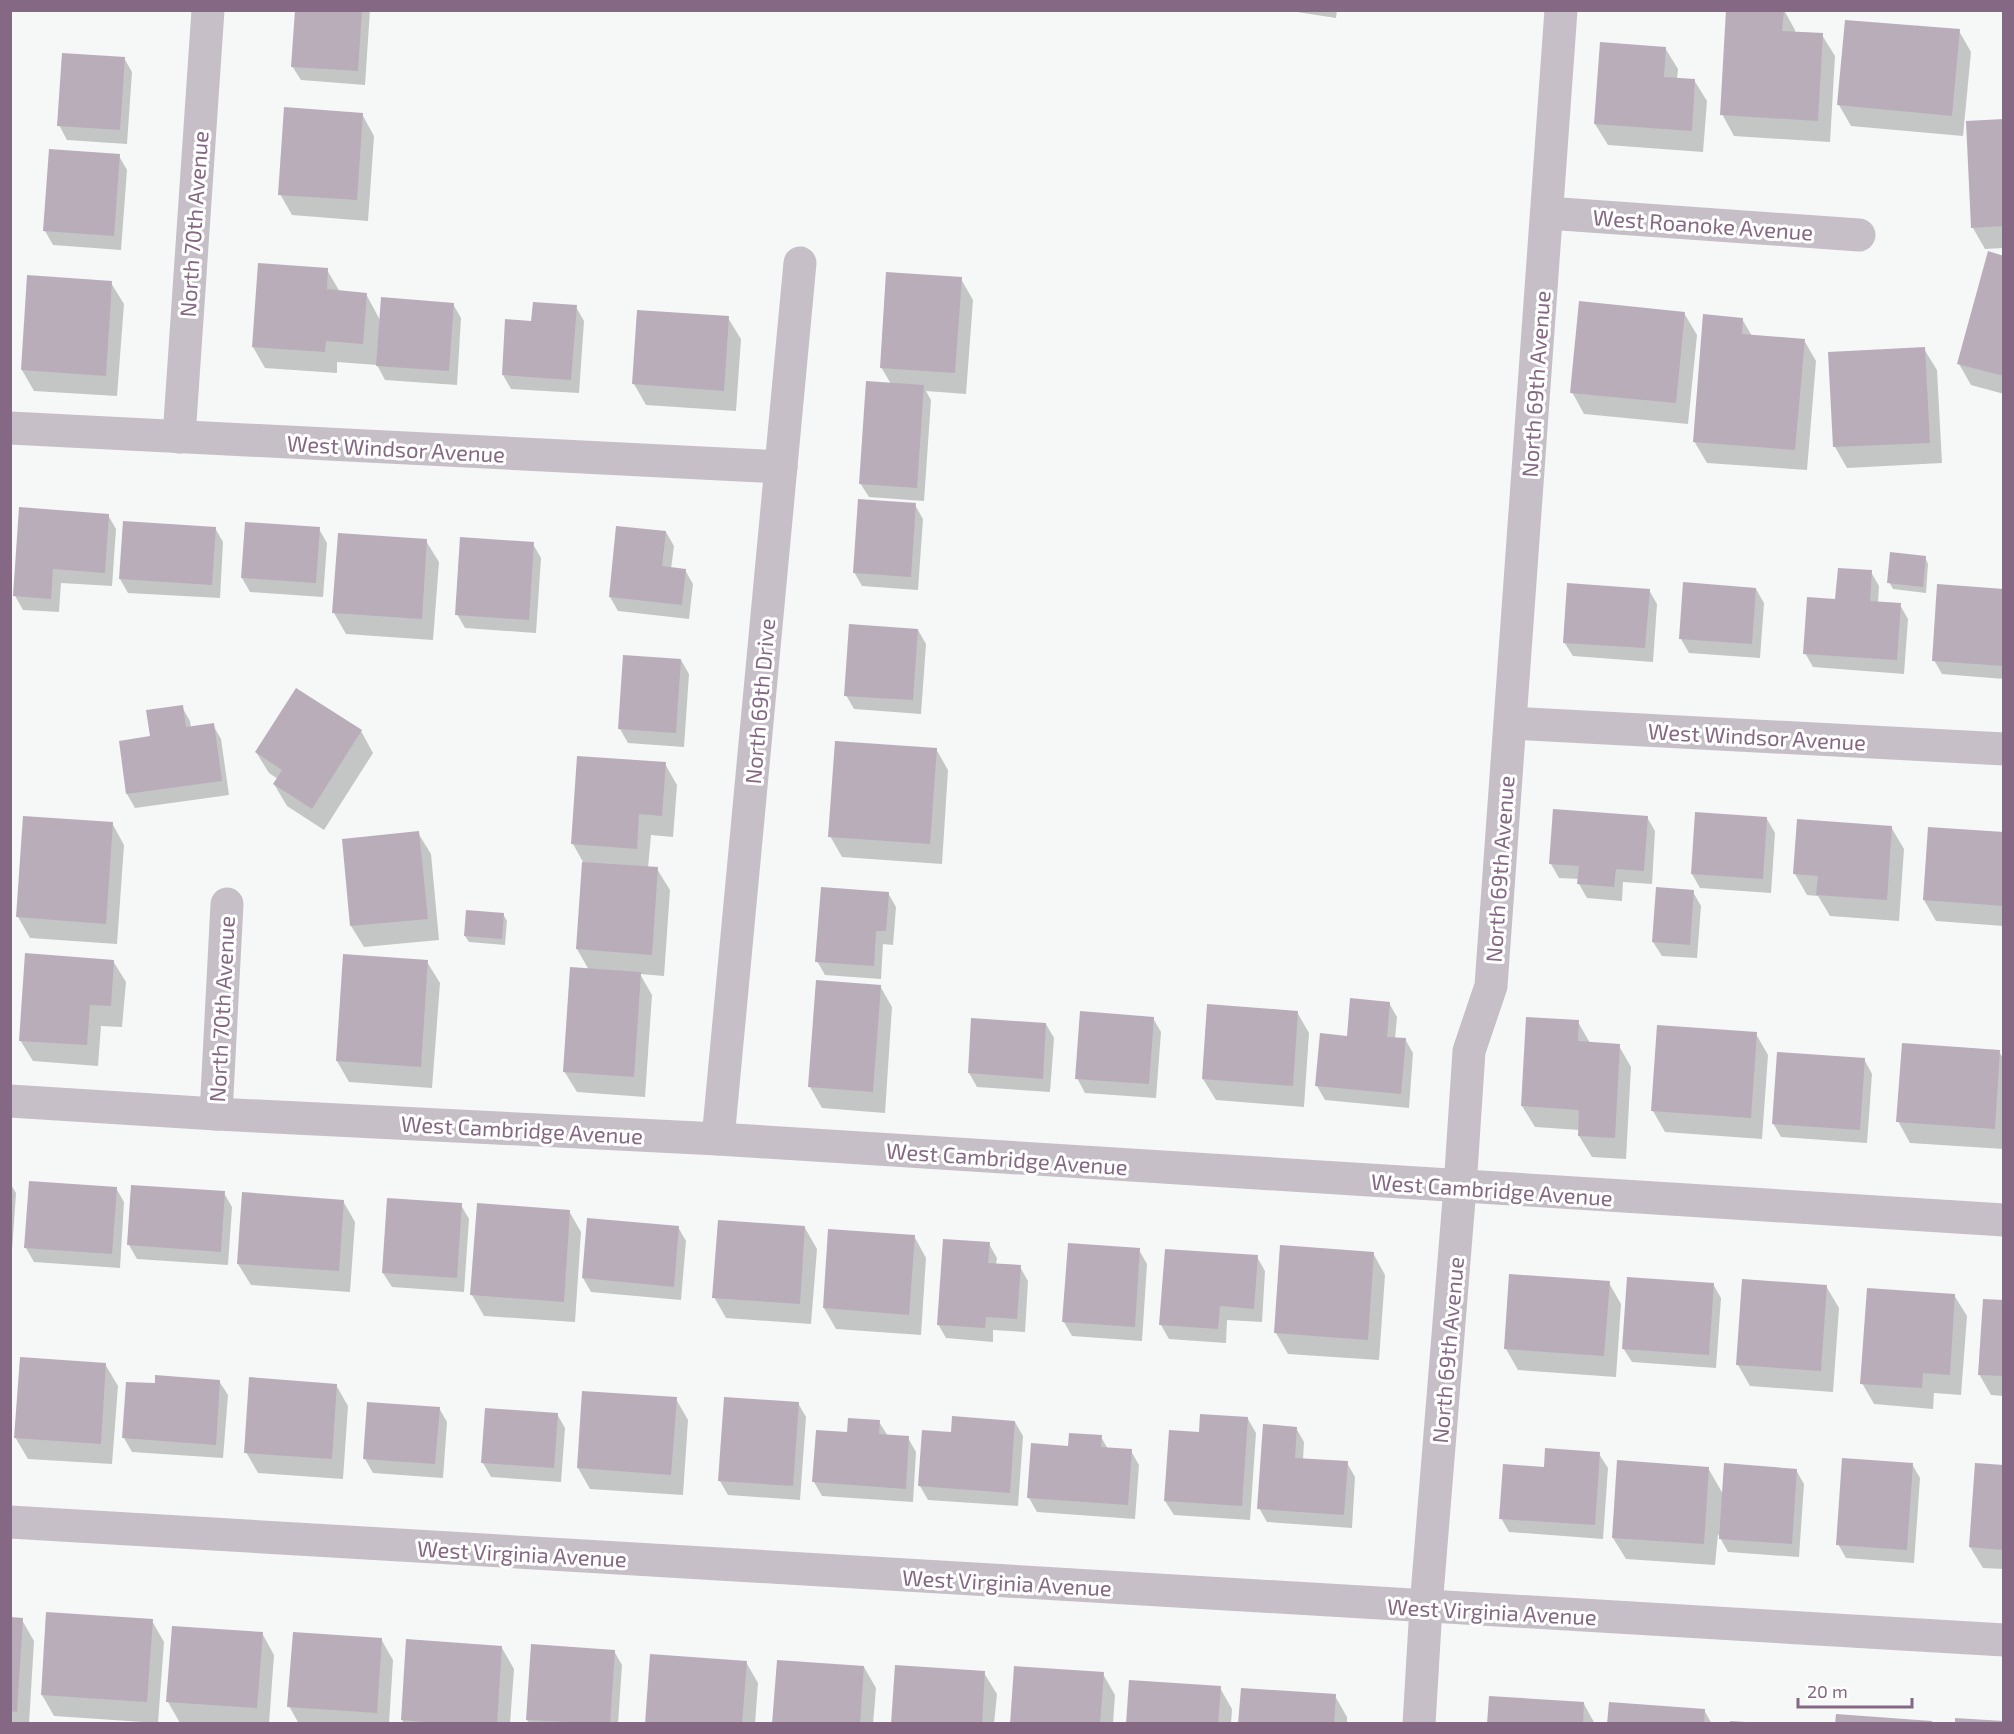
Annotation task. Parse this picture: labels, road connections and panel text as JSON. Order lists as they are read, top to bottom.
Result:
{
  "streets": {
    "street": [
      "North 70th Avenue",
      "West Roanoke Avenue",
      "North 69th Avenue",
      "West Windsor Avenue",
      "North 69th Drive",
      "West Cambridge Avenue",
      "West Virginia Avenue"
    ]
  },
  "crossings": [
    ["North 70th Avenue", "West Windsor Avenue"],
    ["North 70th Avenue", "West Cambridge Avenue"],
    ["West Roanoke Avenue", "North 69th Avenue"],
    ["North 69th Avenue", "West Windsor Avenue"],
    ["North 69th Avenue", "West Cambridge Avenue"],
    ["North 69th Avenue", "West Virginia Avenue"],
    ["West Windsor Avenue", "North 69th Drive"],
    ["North 69th Drive", "West Cambridge Avenue"]
  ],
  "scale_bar": "20 m"
}
